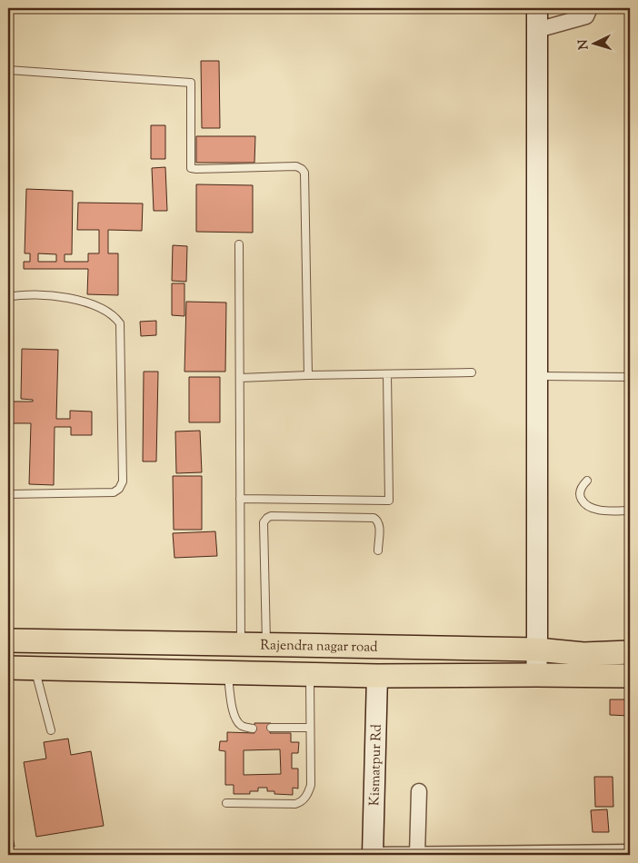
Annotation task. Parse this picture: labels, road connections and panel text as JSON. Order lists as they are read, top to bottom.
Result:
{
  "streets": {
    "main road": ["Rajendra nagar road"],
    "street": ["Kismatpur Rd"]
  },
  "north": "left"
}
